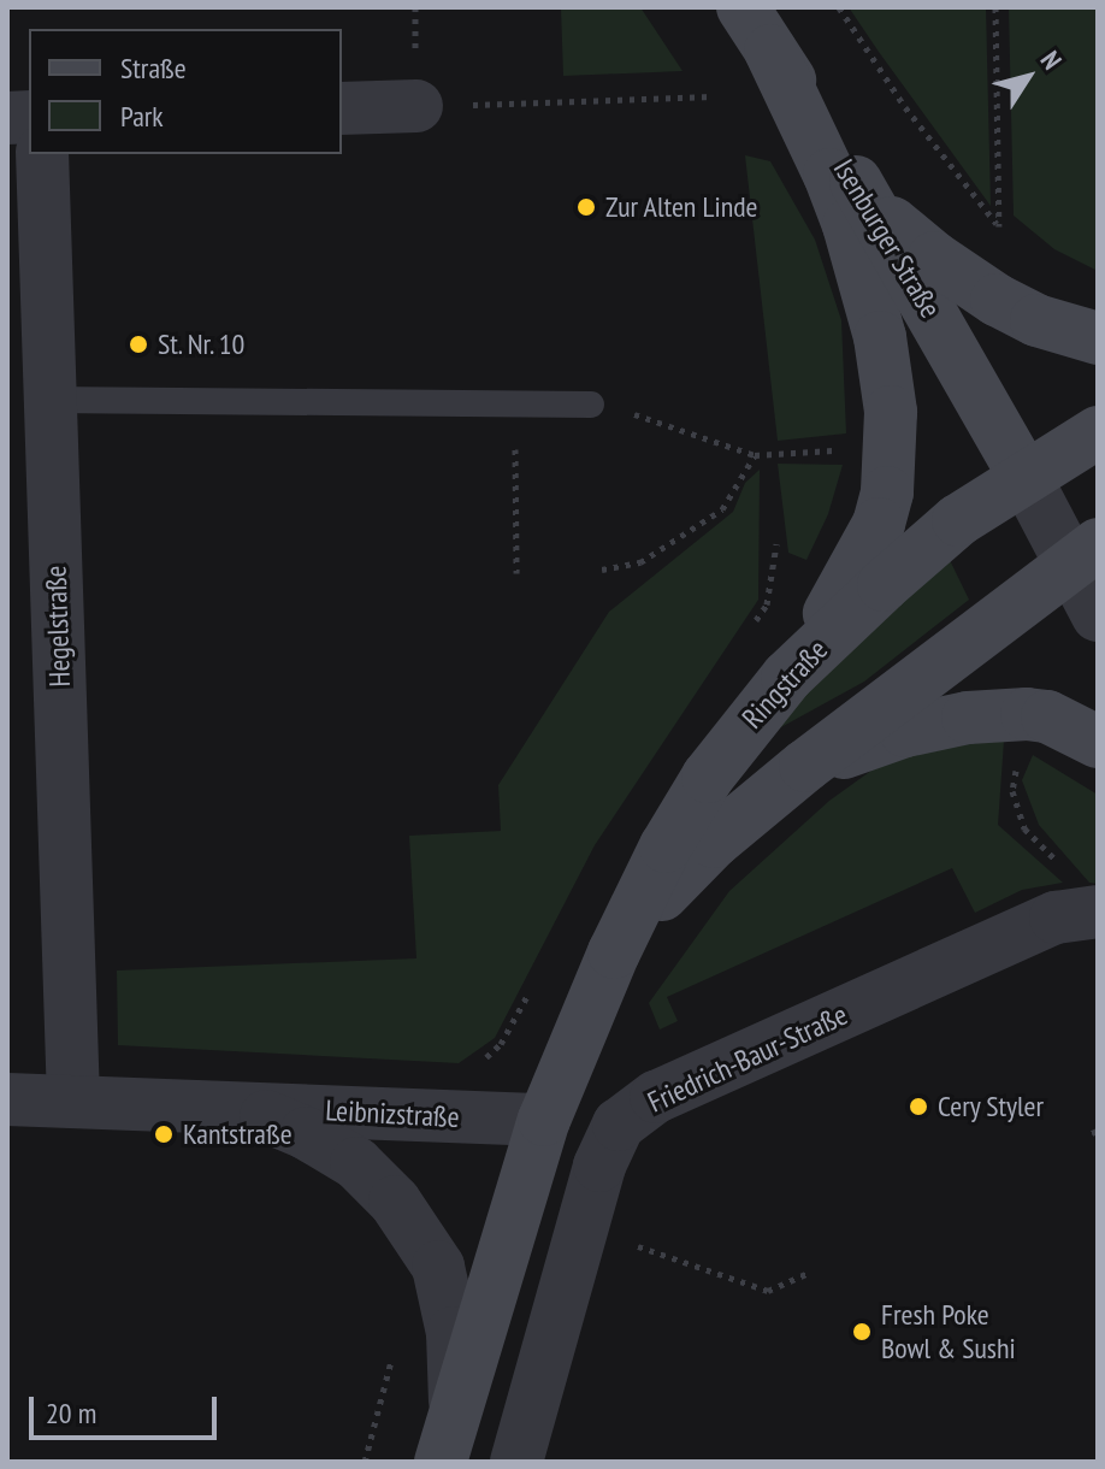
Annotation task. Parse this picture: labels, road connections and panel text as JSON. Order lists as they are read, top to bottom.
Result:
{
  "streets": {
    "main road": ["Isenburger Straße", "Ringstraße"],
    "street": ["Hegelstraße", "Friedrich-Baur-Straße", "Leibnizstraße"]
  },
  "crossings": [
    ["Isenburger Straße", "Ringstraße"],
    ["Hegelstraße", "Leibnizstraße"],
    ["Ringstraße", "Leibnizstraße"]
  ],
  "places": [
    "Zur Alten Linde",
    "St. Nr. 10",
    "Cery Styler",
    "Kantstraße",
    "Fresh Poke Bowl & Sushi"
  ],
  "legend": ["Straße", "Park"],
  "scale_bar": "20 m",
  "north": "top right"
}
